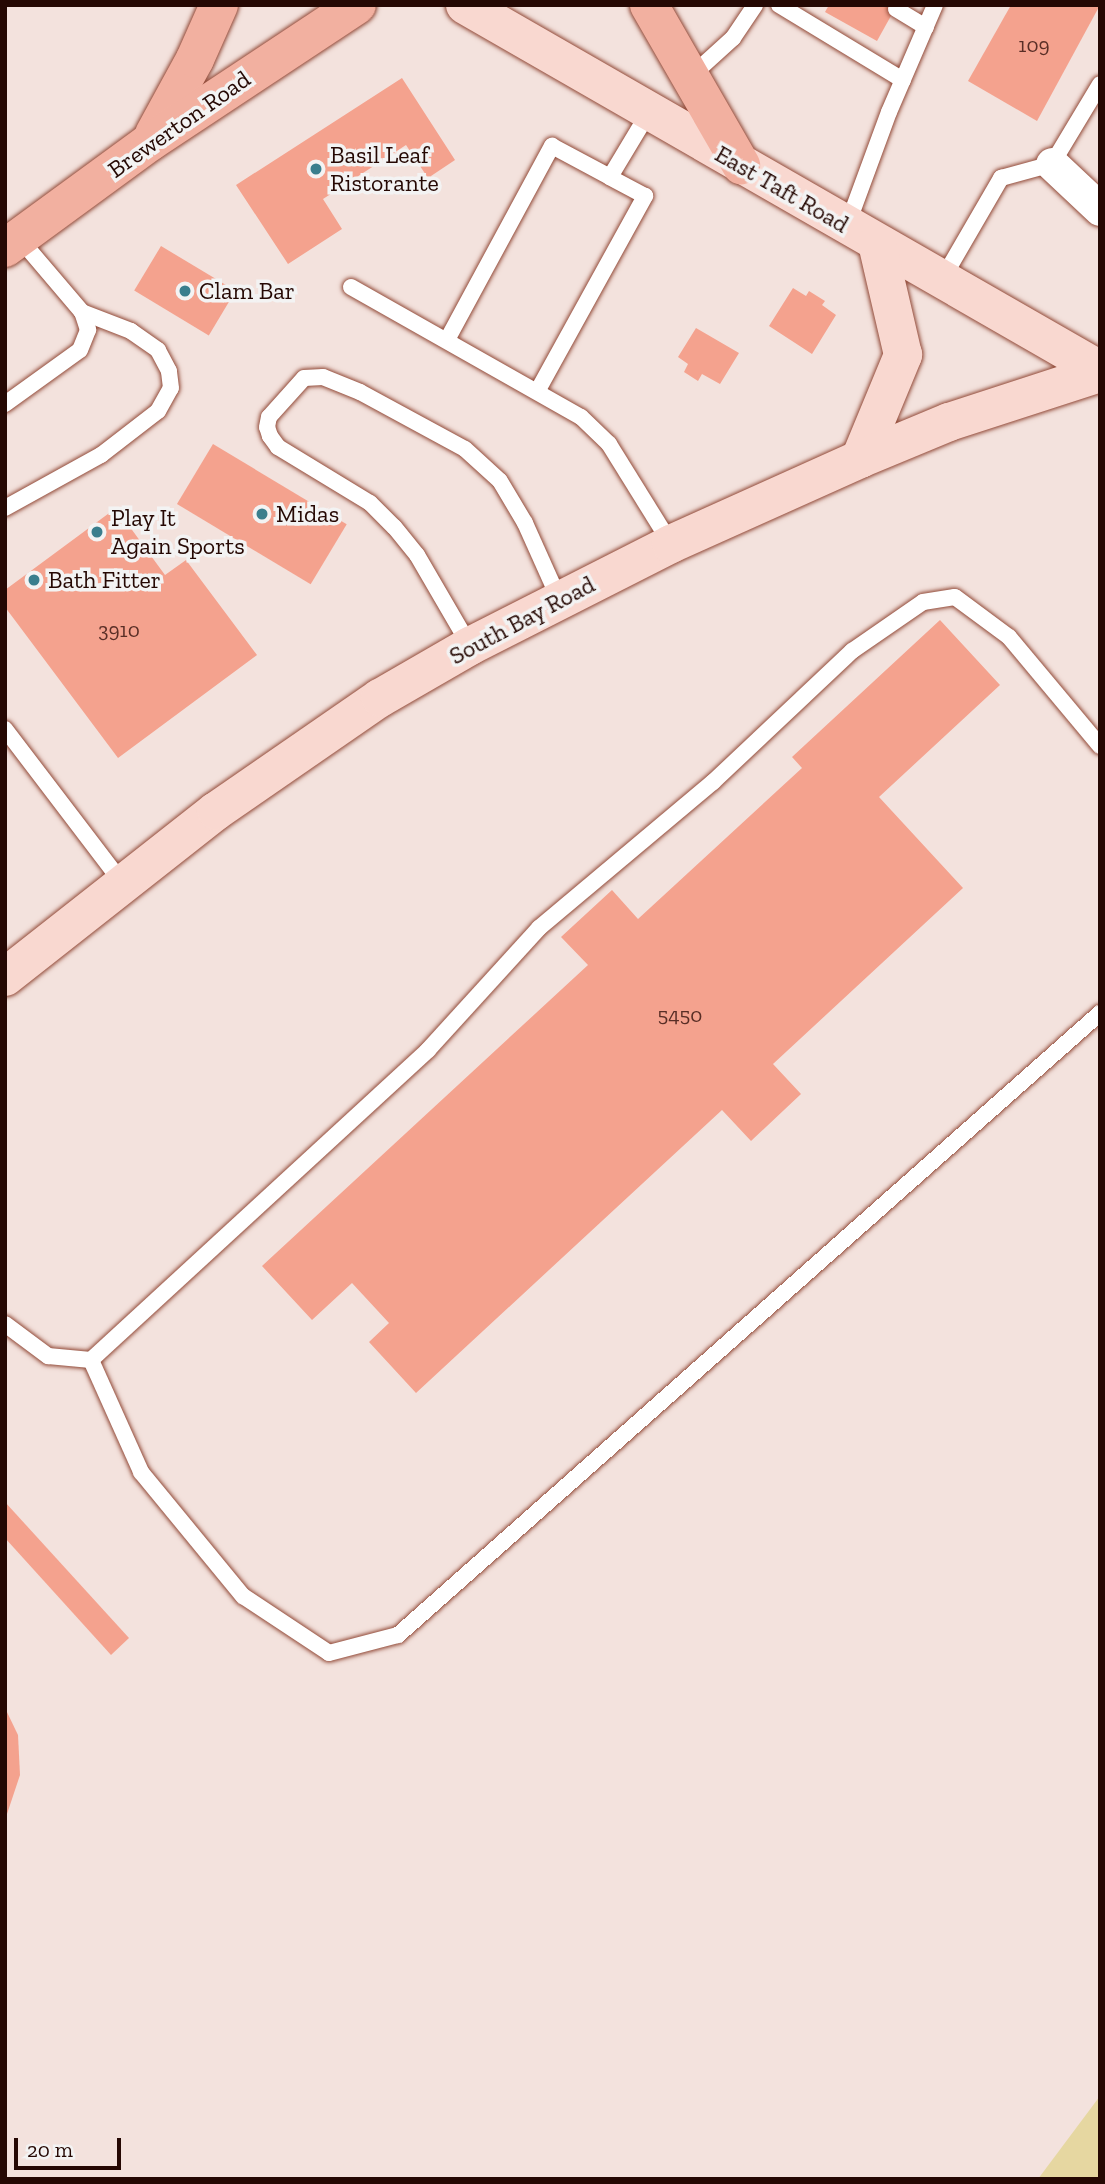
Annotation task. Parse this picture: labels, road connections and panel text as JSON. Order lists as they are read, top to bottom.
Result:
{
  "streets": {
    "main road": ["Brewerton Road", "East Taft Road", "South Bay Road"]
  },
  "crossings": [
    ["East Taft Road", "South Bay Road"]
  ],
  "places": [
    "Basil Leaf Ristorante",
    "Clam Bar",
    "Midas",
    "Play It Again Sports",
    "Bath Fitter"
  ],
  "house_numbers": ["109", "3910", "5450"],
  "scale_bar": "20 m"
}
